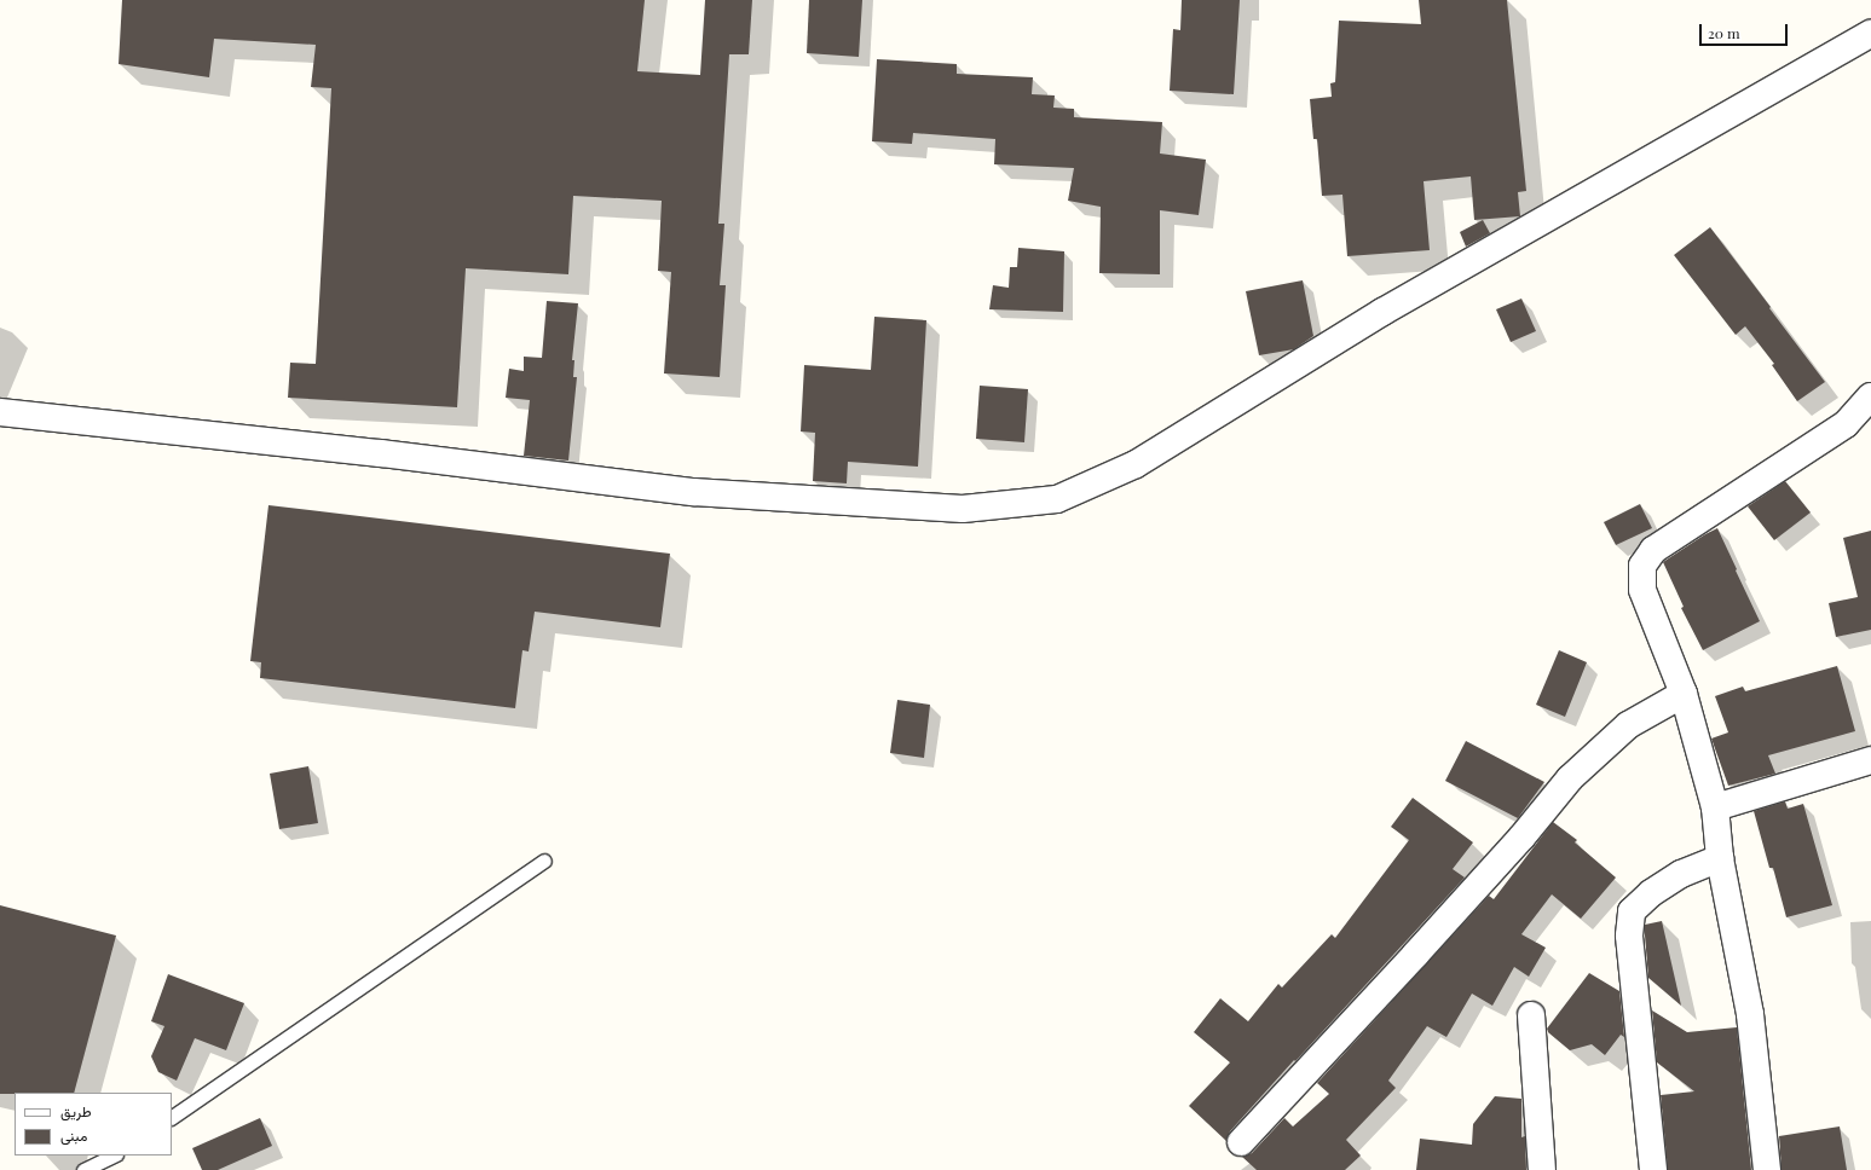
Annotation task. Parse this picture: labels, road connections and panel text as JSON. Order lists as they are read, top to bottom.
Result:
{
  "legend": ["طريق", "مبنى"],
  "scale_bar": "20 m"
}
